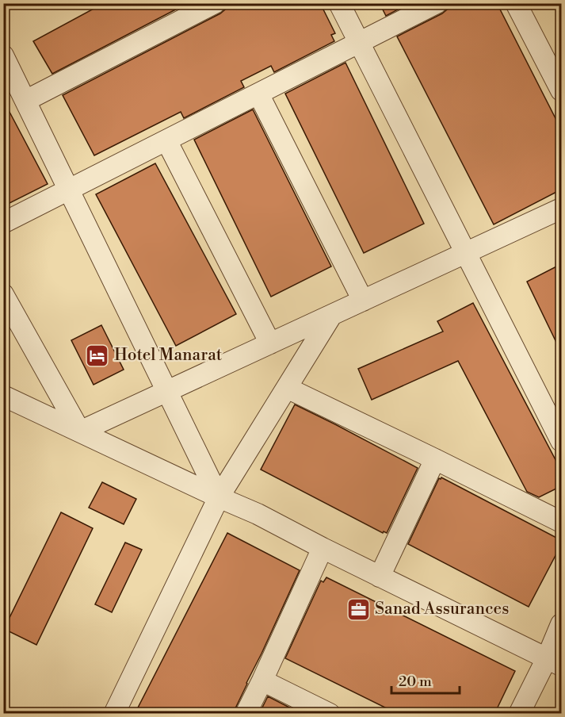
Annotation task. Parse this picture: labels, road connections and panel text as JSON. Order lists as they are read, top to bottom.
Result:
{
  "places": {
    "hotel": ["Hotel Manarat"],
    "office": ["Sanad Assurances"]
  },
  "scale_bar": "20 m"
}
